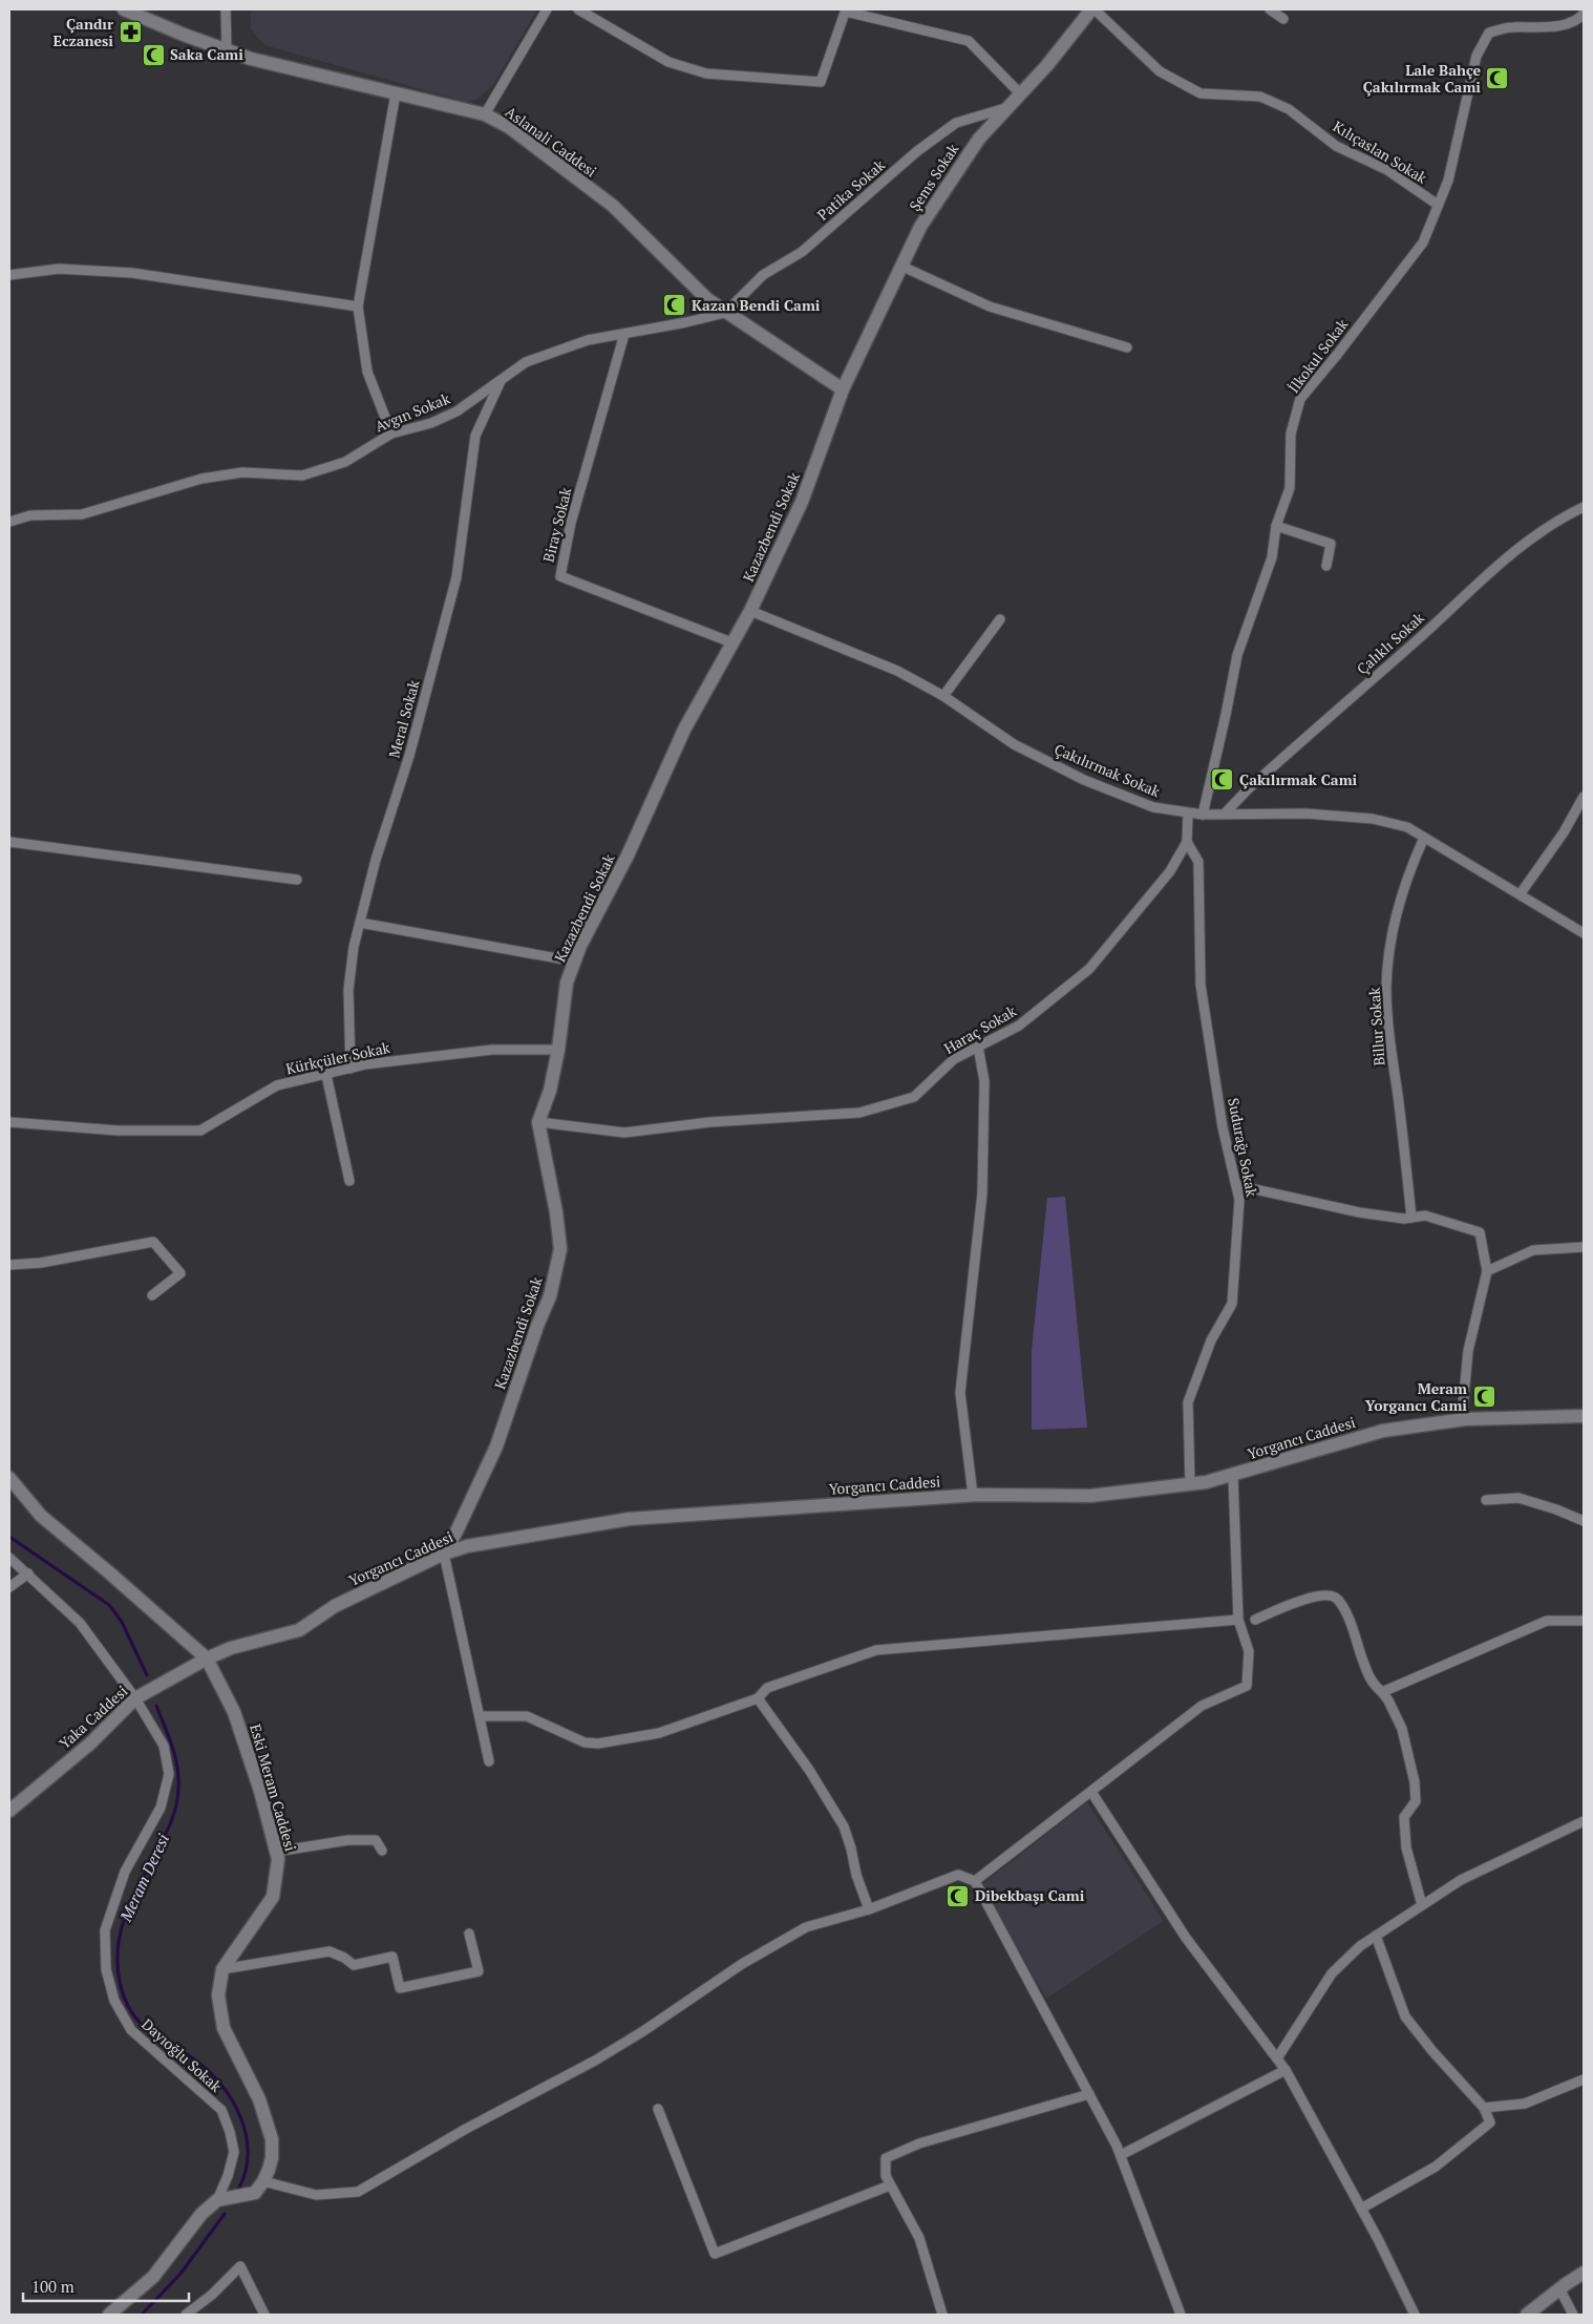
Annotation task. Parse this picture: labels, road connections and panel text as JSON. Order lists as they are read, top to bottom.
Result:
{
  "streets": {
    "street": [
      "Aslanali Caddesi",
      "Kılıçaslan Sokak",
      "Şems Sokak",
      "Patika Sokak",
      "İlkokul Sokak",
      "Avgın Sokak",
      "Biray Sokak",
      "Kazazbendi Sokak",
      "Çalıklı Sokak",
      "Meral Sokak",
      "Çakılırmak Sokak",
      "Billur Sokak",
      "Haraç Sokak",
      "Kürkçüler Sokak",
      "Sudurağı Sokak",
      "Yorgancı Caddesi",
      "Yaka Caddesi",
      "Eski Meram Caddesi",
      "Dayıoğlu Sokak"
    ]
  },
  "crossings": [
    ["Aslanali Caddesi", "Şems Sokak"],
    ["Aslanali Caddesi", "Patika Sokak"],
    ["Aslanali Caddesi", "Avgın Sokak"],
    ["Aslanali Caddesi", "Kazazbendi Sokak"],
    ["Kılıçaslan Sokak", "Şems Sokak"],
    ["Kılıçaslan Sokak", "İlkokul Sokak"],
    ["Şems Sokak", "Patika Sokak"],
    ["Şems Sokak", "Kazazbendi Sokak"],
    ["Patika Sokak", "Avgın Sokak"],
    ["İlkokul Sokak", "Çakılırmak Sokak"],
    ["Avgın Sokak", "Biray Sokak"],
    ["Avgın Sokak", "Meral Sokak"],
    ["Biray Sokak", "Kazazbendi Sokak"],
    ["Kazazbendi Sokak", "Çakılırmak Sokak"],
    ["Kazazbendi Sokak", "Haraç Sokak"],
    ["Kazazbendi Sokak", "Kürkçüler Sokak"],
    ["Kazazbendi Sokak", "Yorgancı Caddesi"],
    ["Çalıklı Sokak", "Çakılırmak Sokak"],
    ["Meral Sokak", "Kürkçüler Sokak"],
    ["Çakılırmak Sokak", "Billur Sokak"],
    ["Çakılırmak Sokak", "Haraç Sokak"],
    ["Haraç Sokak", "Sudurağı Sokak"],
    ["Sudurağı Sokak", "Yorgancı Caddesi"],
    ["Yorgancı Caddesi", "Yaka Caddesi"],
    ["Yorgancı Caddesi", "Eski Meram Caddesi"],
    ["Yaka Caddesi", "Eski Meram Caddesi"],
    ["Yaka Caddesi", "Dayıoğlu Sokak"]
  ],
  "water": ["Meram Deresi"],
  "places": {
    "pharmacy": ["Çandır Eczanesi"],
    "mosque": [
      "Saka Cami",
      "Lale Bahçe Çakılırmak Cami",
      "Kazan Bendi Cami",
      "Çakılırmak Cami",
      "Meram Yorgancı Cami",
      "Dibekbaşı Cami"
    ]
  },
  "scale_bar": "100 m"
}
